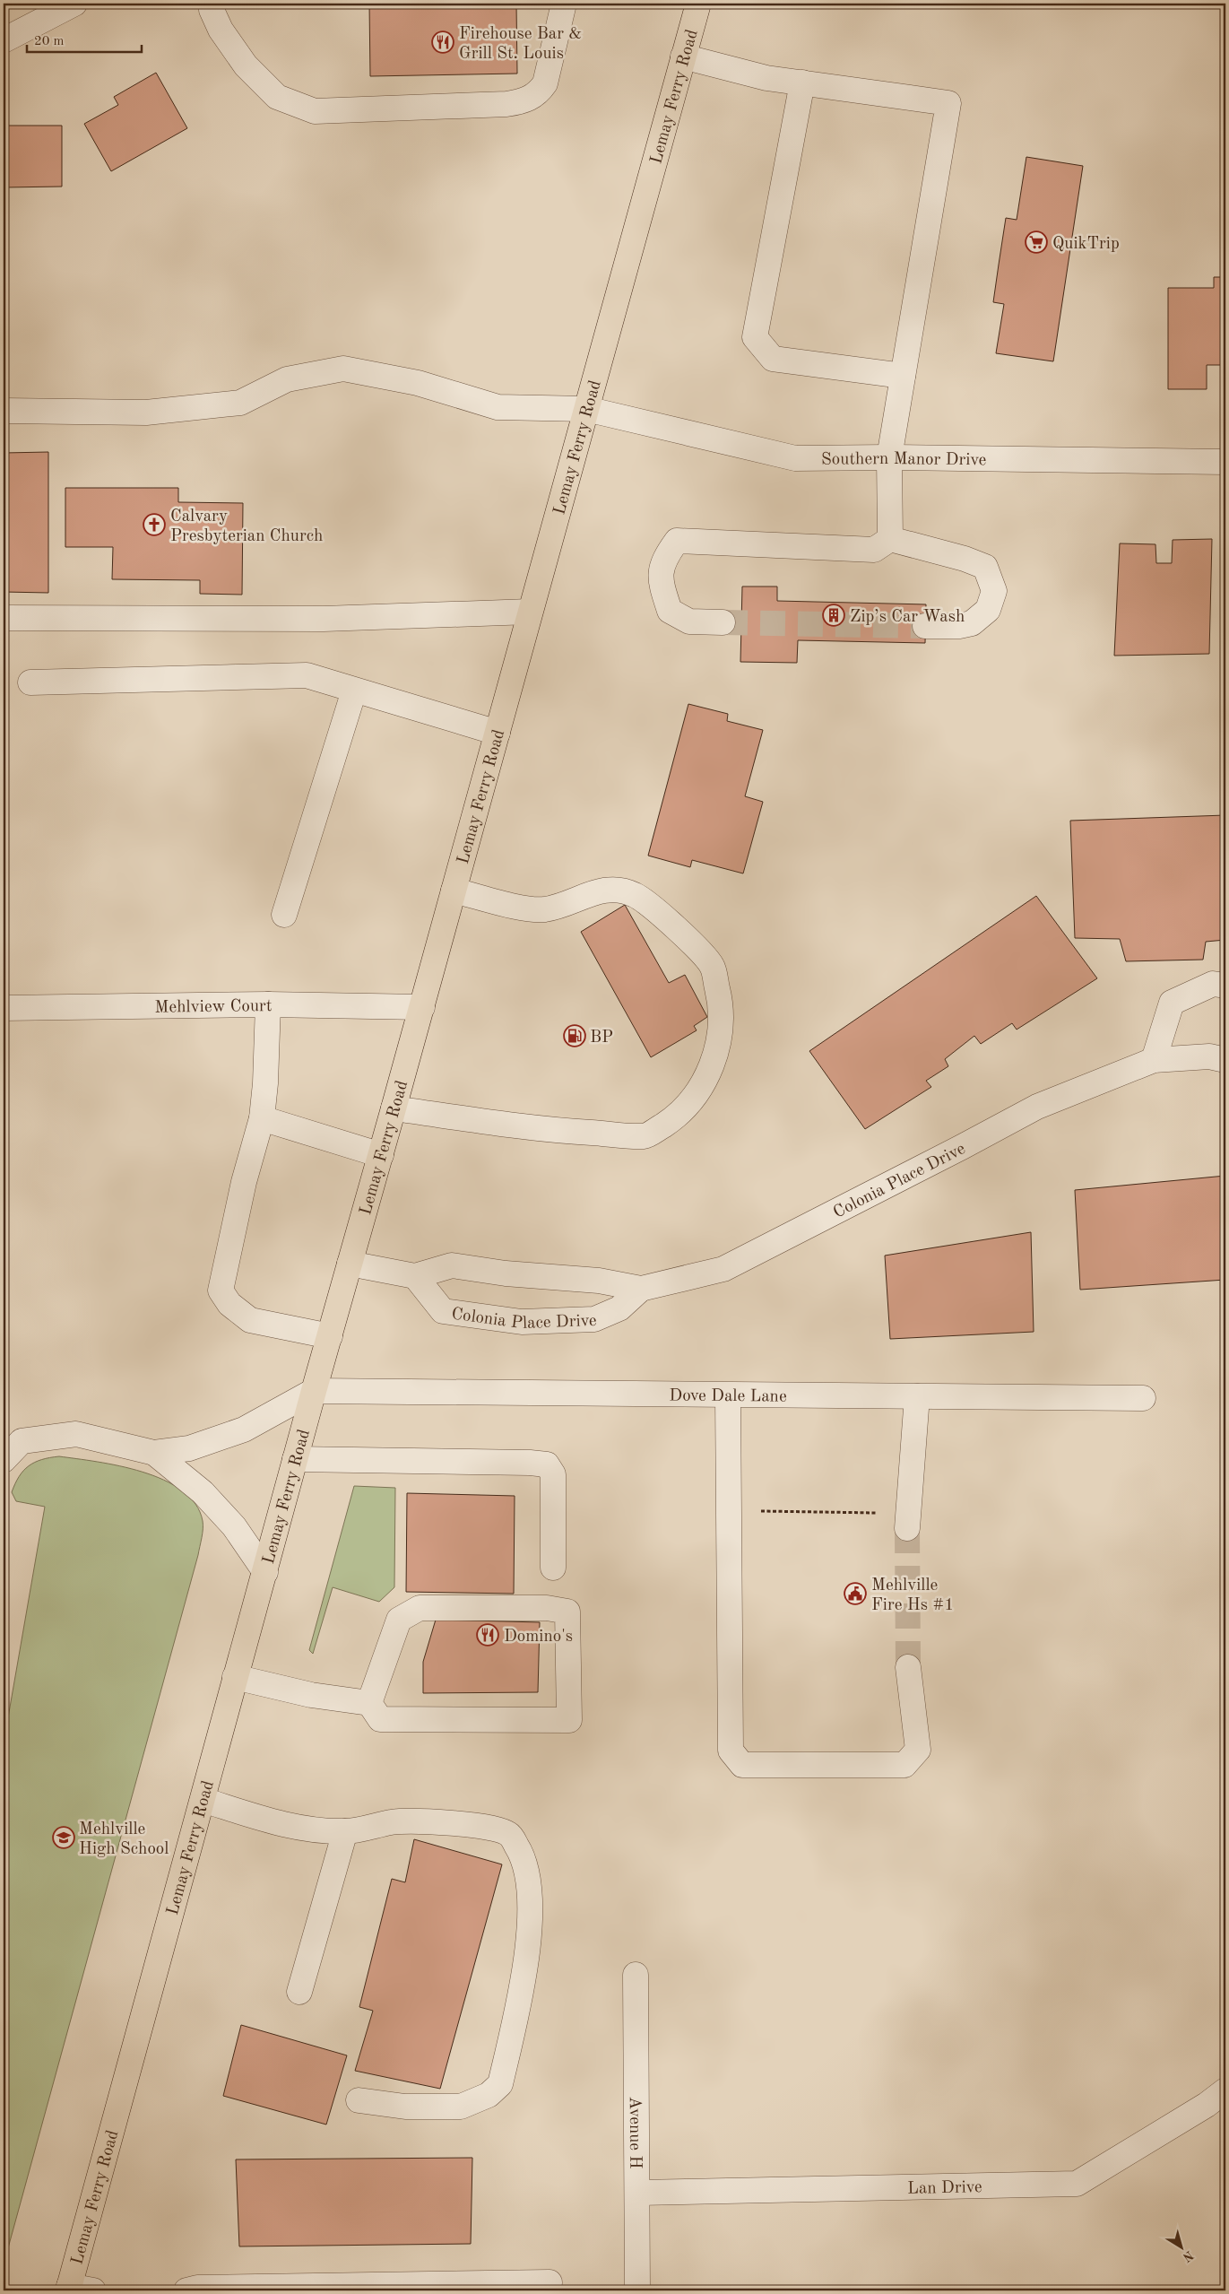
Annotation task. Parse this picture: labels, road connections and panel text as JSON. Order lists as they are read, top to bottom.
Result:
{
  "streets": {
    "main road": ["Lemay Ferry Road"],
    "street": [
      "Southern Manor Drive",
      "Mehlview Court",
      "Colonia Place Drive",
      "Dove Dale Lane",
      "Avenue H",
      "Lan Drive"
    ]
  },
  "crossings": [
    ["Lemay Ferry Road", "Southern Manor Drive"],
    ["Lemay Ferry Road", "Mehlview Court"],
    ["Lemay Ferry Road", "Colonia Place Drive"],
    ["Lemay Ferry Road", "Dove Dale Lane"],
    ["Avenue H", "Lan Drive"]
  ],
  "places": {
    "restaurant": ["Firehouse Bar & Grill St. Louis", "Domino's"],
    "supermarket": ["QuikTrip"],
    "church": ["Calvary Presbyterian Church"],
    "building": ["Zip’s Car Wash"],
    "fuel station": ["BP"],
    "public building": ["Mehlville Fire Hs #1"],
    "school or university": ["Mehlville High School"]
  },
  "scale_bar": "20 m",
  "north": "bottom right"
}
